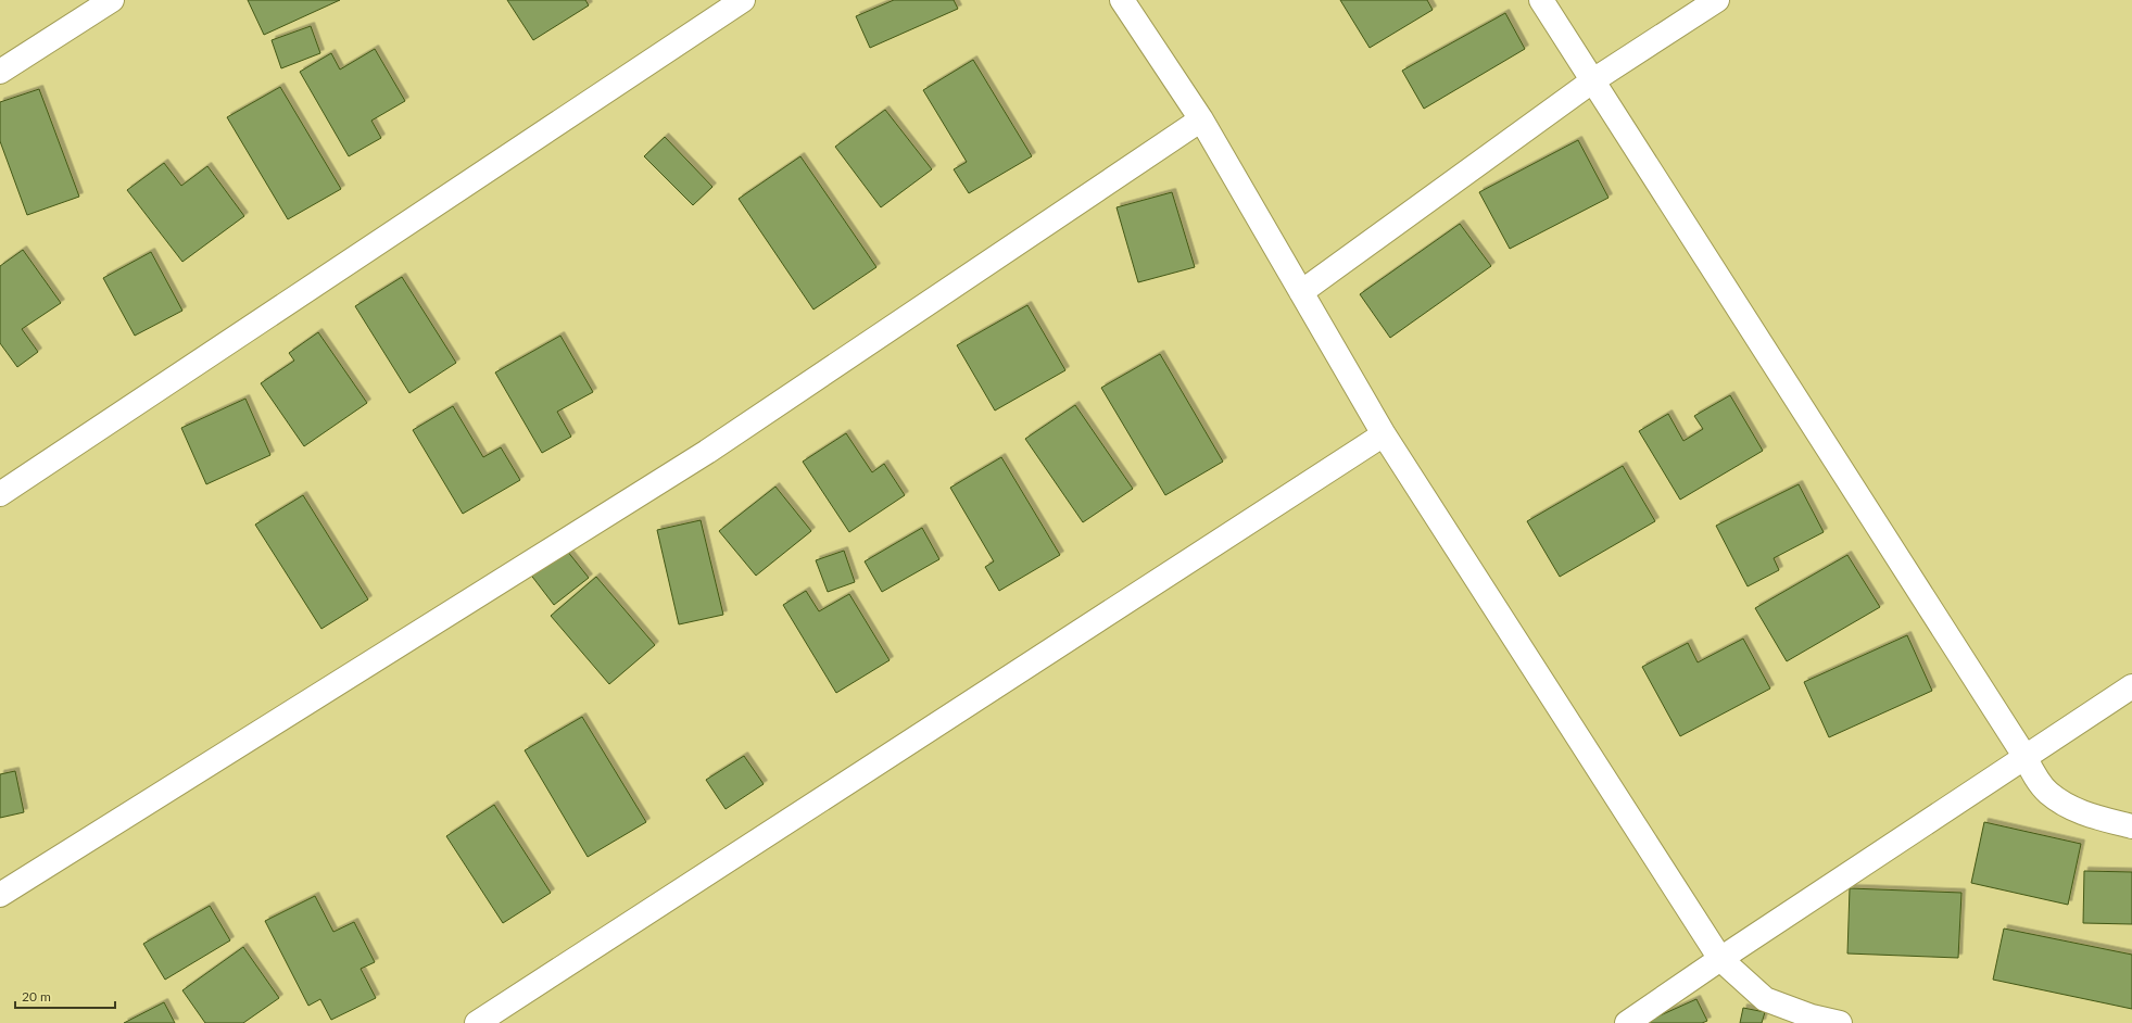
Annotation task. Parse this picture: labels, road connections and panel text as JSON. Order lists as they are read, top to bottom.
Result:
{
  "scale_bar": "20 m"
}
